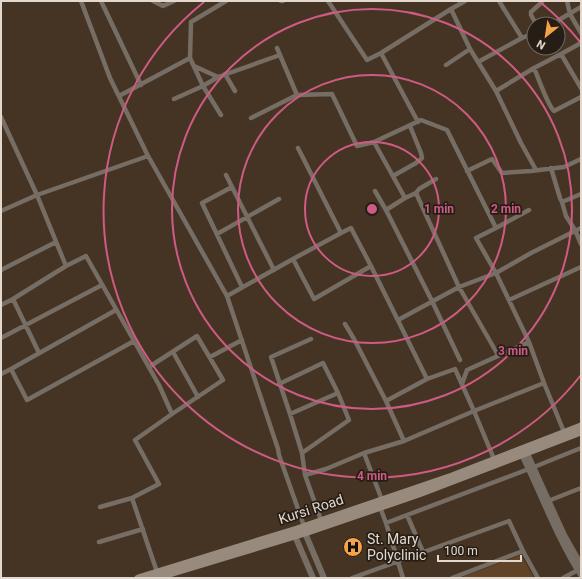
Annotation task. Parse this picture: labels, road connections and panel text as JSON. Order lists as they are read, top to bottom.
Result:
{
  "streets": {
    "main road": ["Kursi Road"]
  },
  "places": {
    "hospital": ["St. Mary Polyclinic"]
  },
  "scale_bar": "100 m",
  "north": "bottom left",
  "rings": [
    "1 min",
    "2 min",
    "3 min",
    "4 min"
  ]
}
